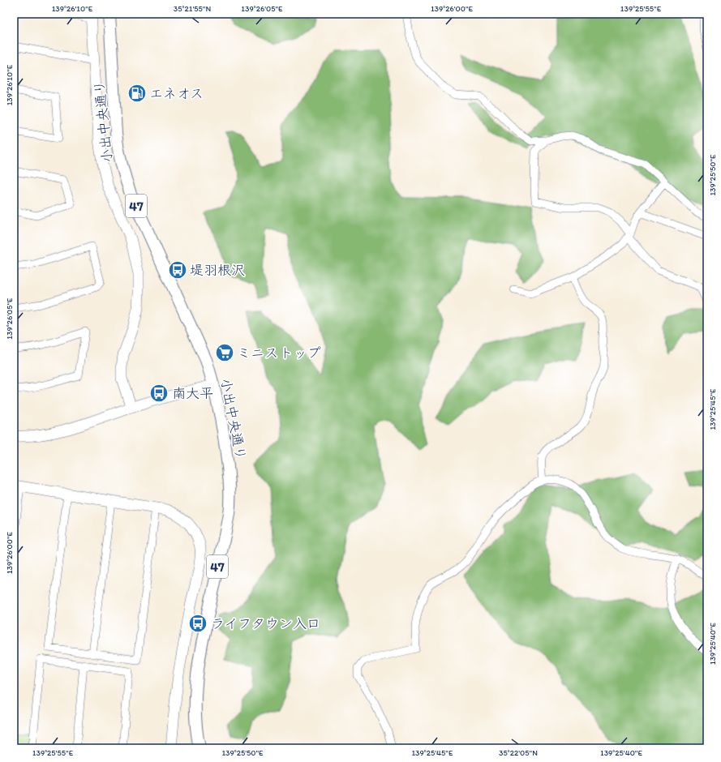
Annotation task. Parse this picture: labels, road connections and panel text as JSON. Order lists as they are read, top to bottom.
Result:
{
  "streets": {
    "main road": ["小出中央通り", "47"]
  },
  "places": {
    "fuel station": ["エネオス"],
    "bus stop": ["堤羽根沢", "南大平", "ライフタウン入口"],
    "supermarket": ["ミニストップ"]
  },
  "coordinates": [
    "139°26'10\"E",
    "35°21'55\"N",
    "139°26'05\"E",
    "139°26'00\"E",
    "139°25'55\"E",
    "139°25'50\"E",
    "139°25'45\"E",
    "139°25'40\"E",
    "35°22'05\"N"
  ]
}
